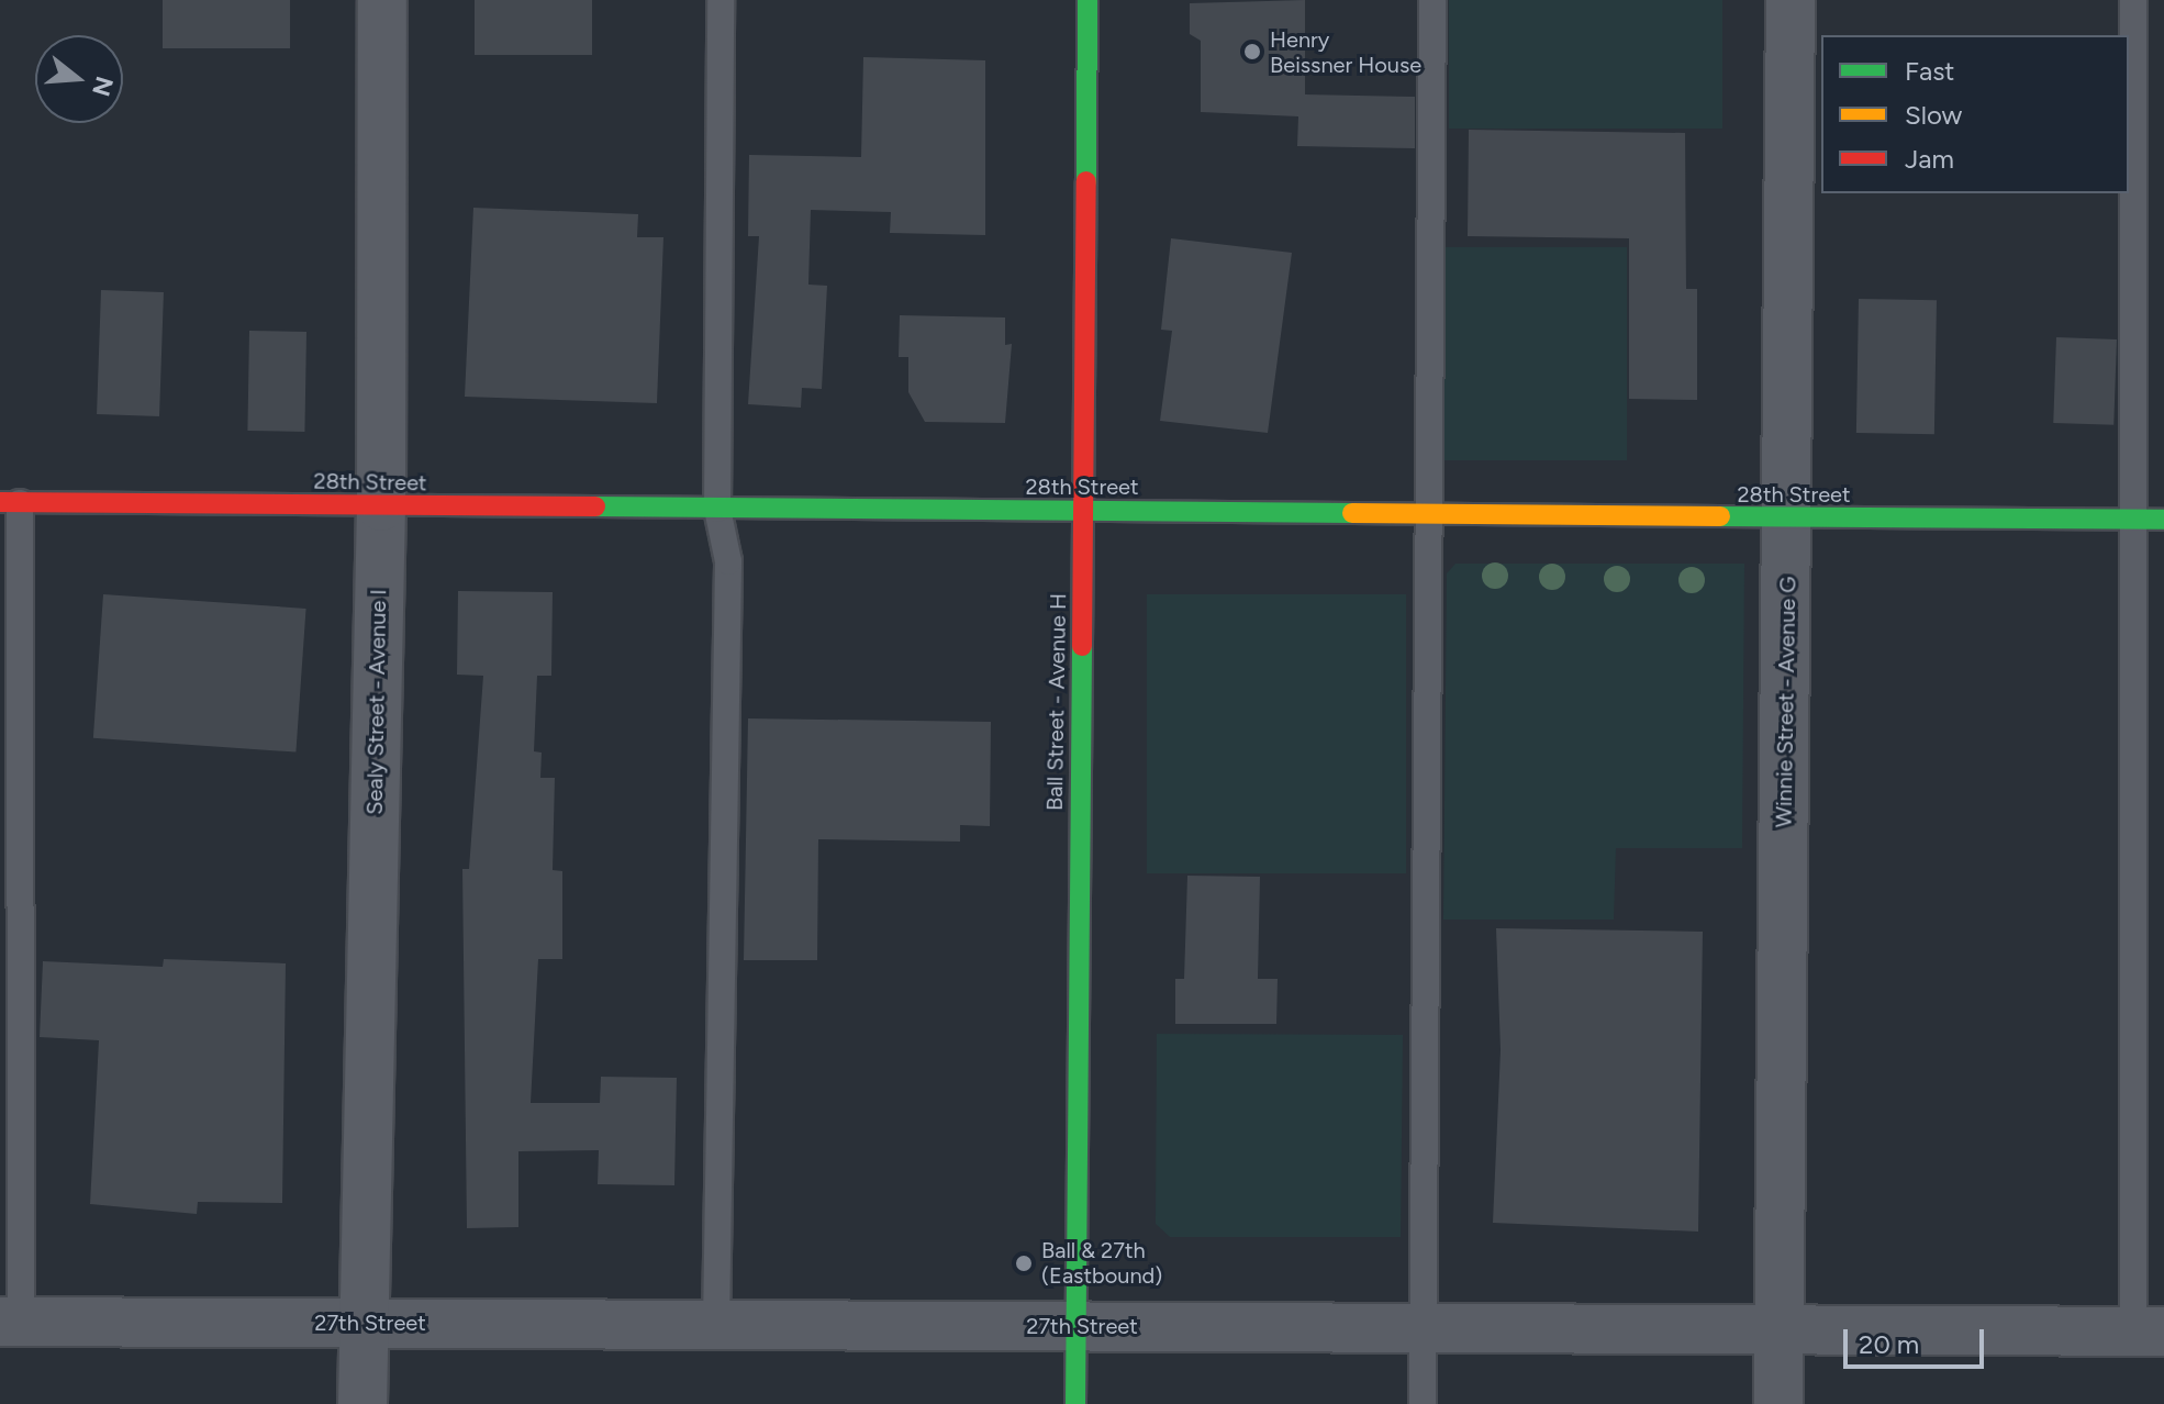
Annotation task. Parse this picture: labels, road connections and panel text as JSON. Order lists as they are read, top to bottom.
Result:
{
  "streets": {
    "street": [
      "28th Street",
      "Sealy Street - Avenue I",
      "Ball Street - Avenue H",
      "Winnie Street - Avenue G",
      "27th Street"
    ]
  },
  "crossings": [
    ["28th Street", "Sealy Street - Avenue I"],
    ["28th Street", "Ball Street - Avenue H"],
    ["28th Street", "Winnie Street - Avenue G"],
    ["Sealy Street - Avenue I", "27th Street"],
    ["Ball Street - Avenue H", "27th Street"],
    ["Winnie Street - Avenue G", "27th Street"]
  ],
  "places": ["Henry Beissner House", "Ball & 27th (Eastbound)"],
  "legend": ["Fast", "Slow", "Jam"],
  "scale_bar": "20 m",
  "north": "right"
}
